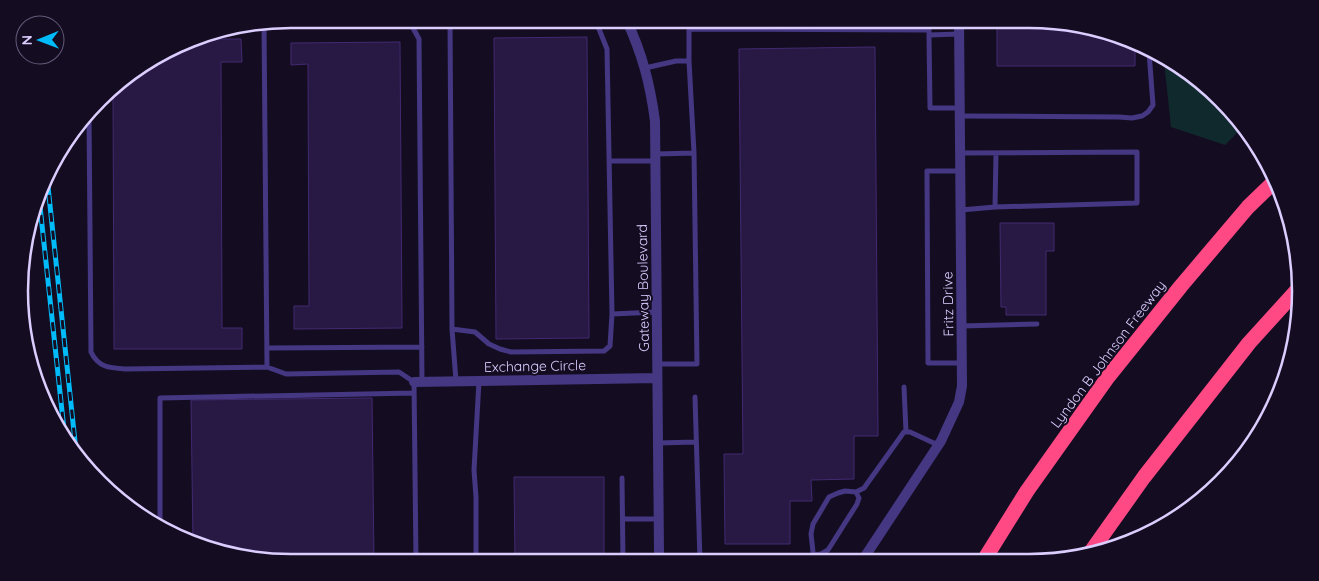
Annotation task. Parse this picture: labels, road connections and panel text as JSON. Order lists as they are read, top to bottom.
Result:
{
  "streets": {
    "highway": ["Lyndon B Johnson Freeway"],
    "street": ["Gateway Boulevard", "Fritz Drive", "Exchange Circle"]
  },
  "crossings": [
    ["Gateway Boulevard", "Exchange Circle"]
  ],
  "north": "left"
}
